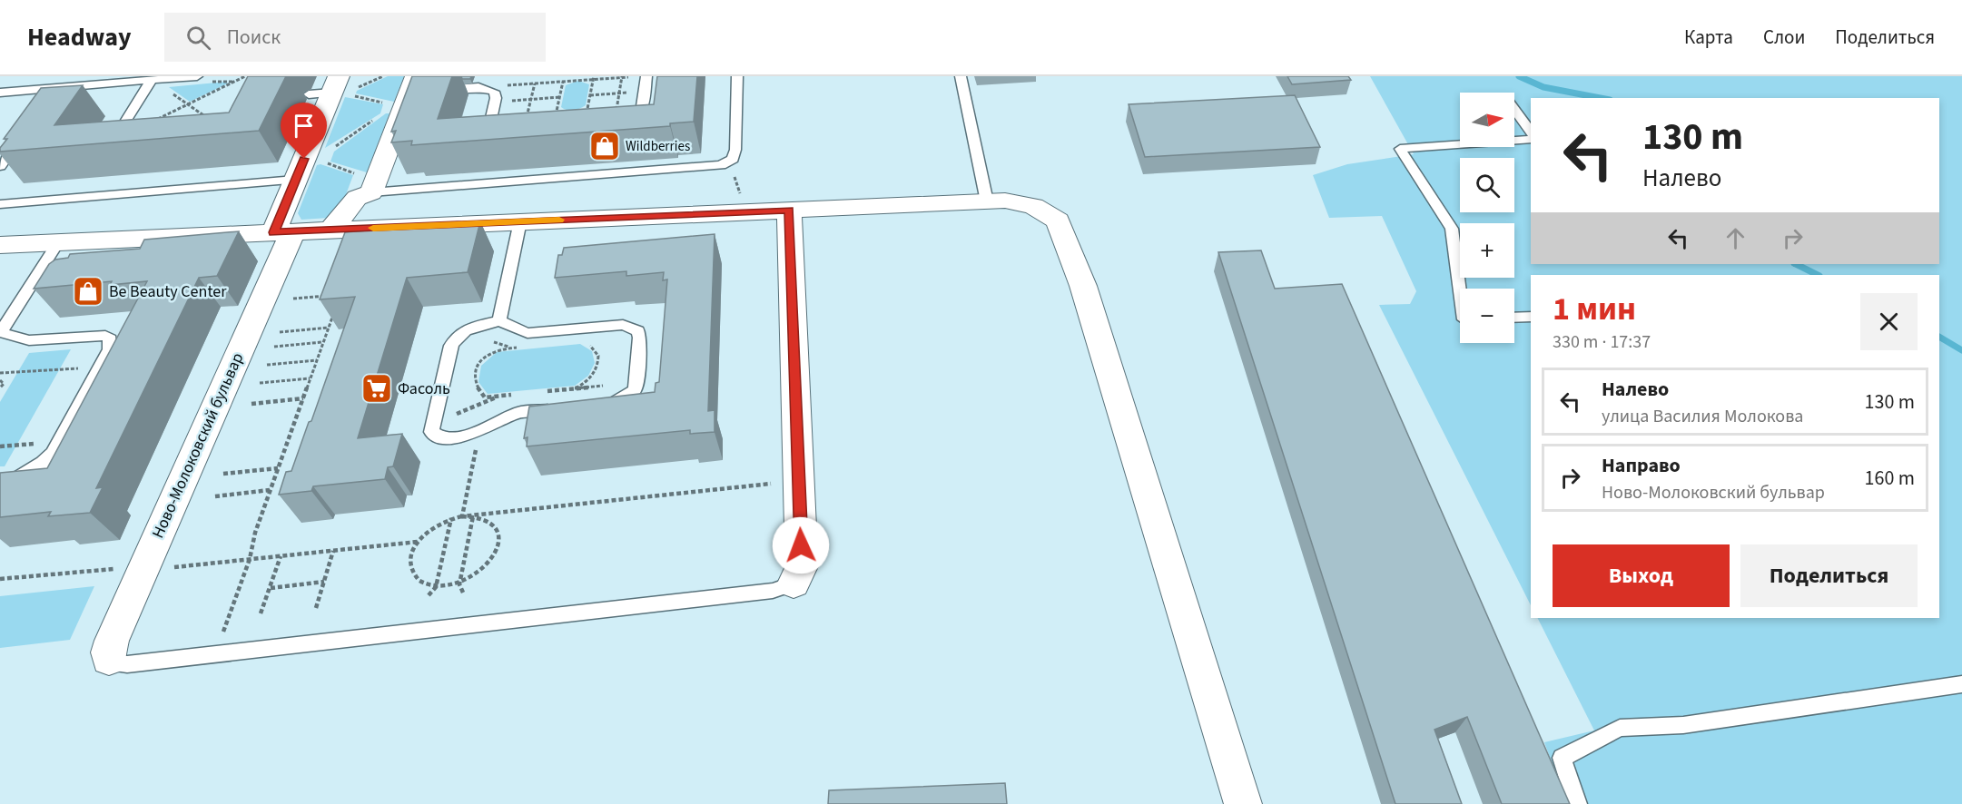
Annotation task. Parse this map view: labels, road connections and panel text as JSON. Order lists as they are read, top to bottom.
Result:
{
  "streets": {
    "street": ["Ново-Молоковский бульвар"]
  },
  "places": {
    "shop": ["Wildberries", "Be Beauty Center"],
    "supermarket": ["Фасоль"]
  },
  "north": "right",
  "page": {
    "header": "Headway",
    "search": "Поиск",
    "nav": ["Карта", "Слои", "Поделиться"],
    "map_buttons": ["+", "−"],
    "turn": ["130 m", "Налево"],
    "heading": ["1 мин", "330 m · 17:37"],
    "list": [
      {
        "name": "Налево",
        "note": "улица Василия Молокова",
        "value": "130 m"
      },
      {
        "name": "Направо",
        "note": "Ново-Молоковский бульвар",
        "value": "160 m"
      }
    ],
    "buttons": ["Выход", "Поделиться"]
  }
}
